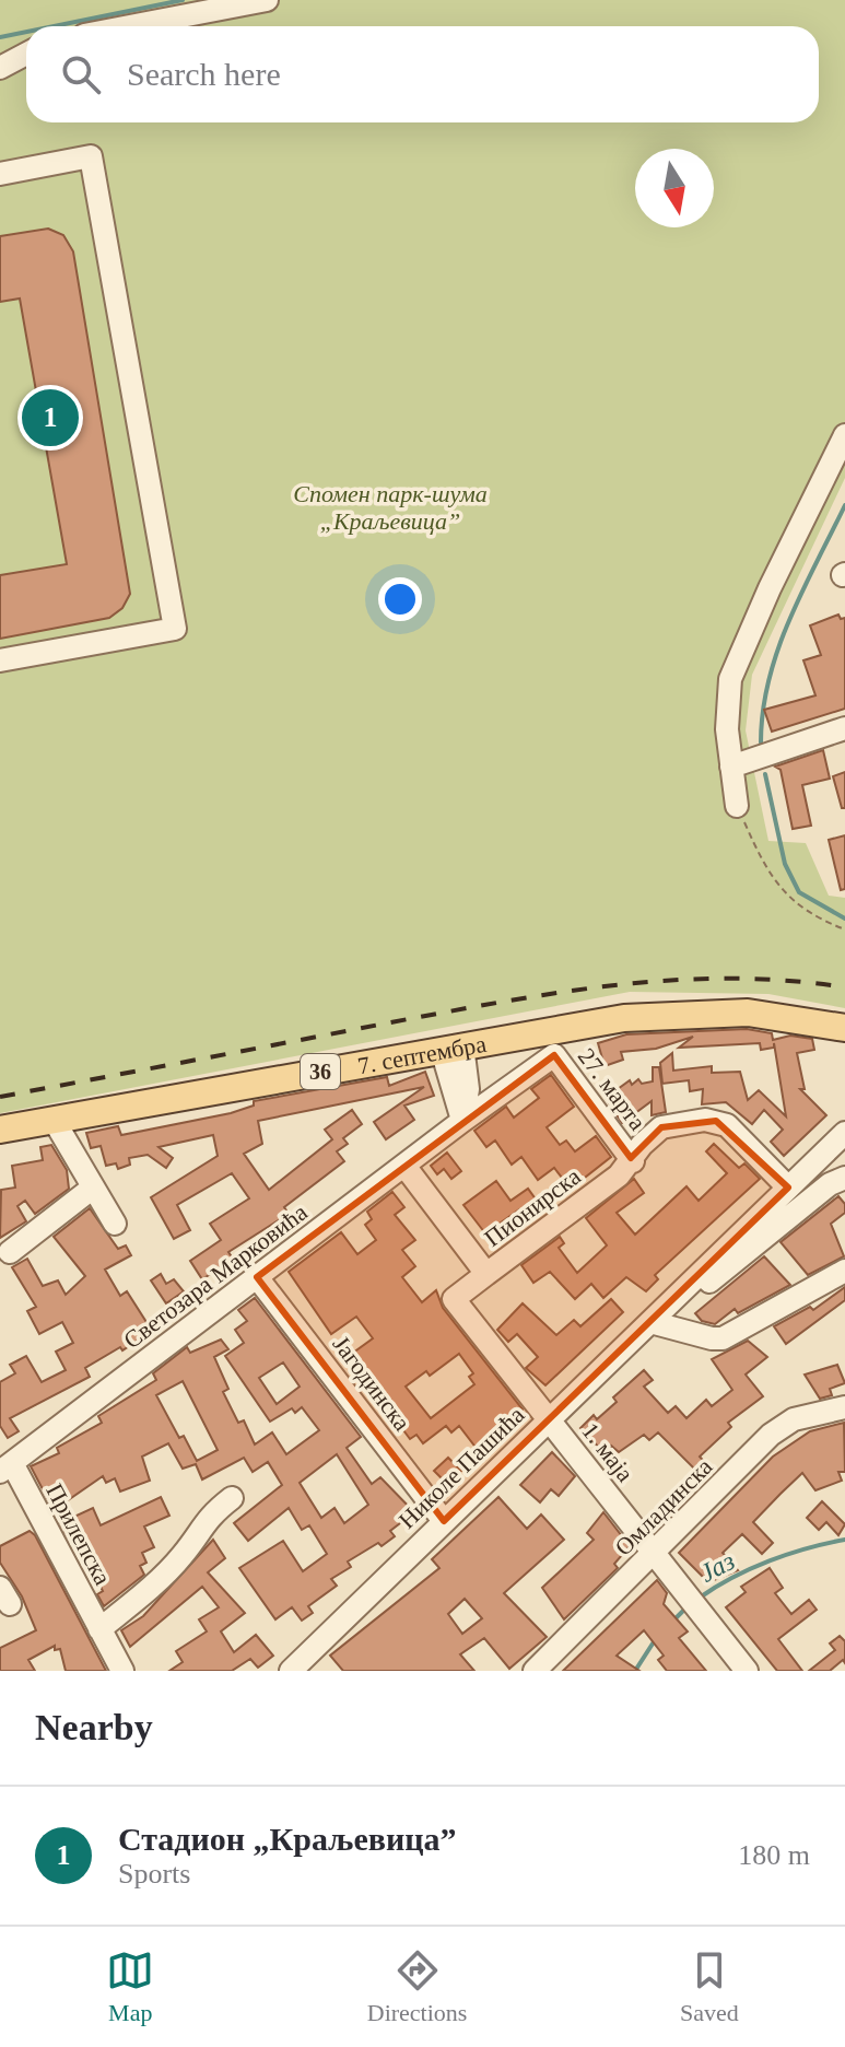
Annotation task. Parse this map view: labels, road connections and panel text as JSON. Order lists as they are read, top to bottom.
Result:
{
  "streets": {
    "main road": ["7. септембра", "36"],
    "street": [
      "27. марта",
      "Пионирска",
      "Светозара Марковића",
      "Јагодинска",
      "1. маја",
      "Николе Пашића",
      "Омладинска",
      "Прилепска"
    ]
  },
  "crossings": [
    ["27. марта", "Пионирска"],
    ["27. марта", "Светозара Марковића"],
    ["27. марта", "Николе Пашића"],
    ["Пионирска", "Светозара Марковића"],
    ["Пионирска", "1. маја"],
    ["Светозара Марковића", "Јагодинска"],
    ["Светозара Марковића", "Прилепска"],
    ["Јагодинска", "Николе Пашића"],
    ["1. маја", "Николе Пашића"],
    ["1. маја", "Омладинска"]
  ],
  "water": ["Јаз"],
  "parks": ["Спомен парк-шума „Краљевица”"],
  "north": "bottom",
  "page": {
    "search": "Search here",
    "pins": "1",
    "heading": "Nearby",
    "list": [
      {
        "mark": "1",
        "name": "Стадион „Краљевица”",
        "note": "Sports",
        "value": "180 m"
      }
    ],
    "nav": ["Map", "Directions", "Saved"]
  }
}
